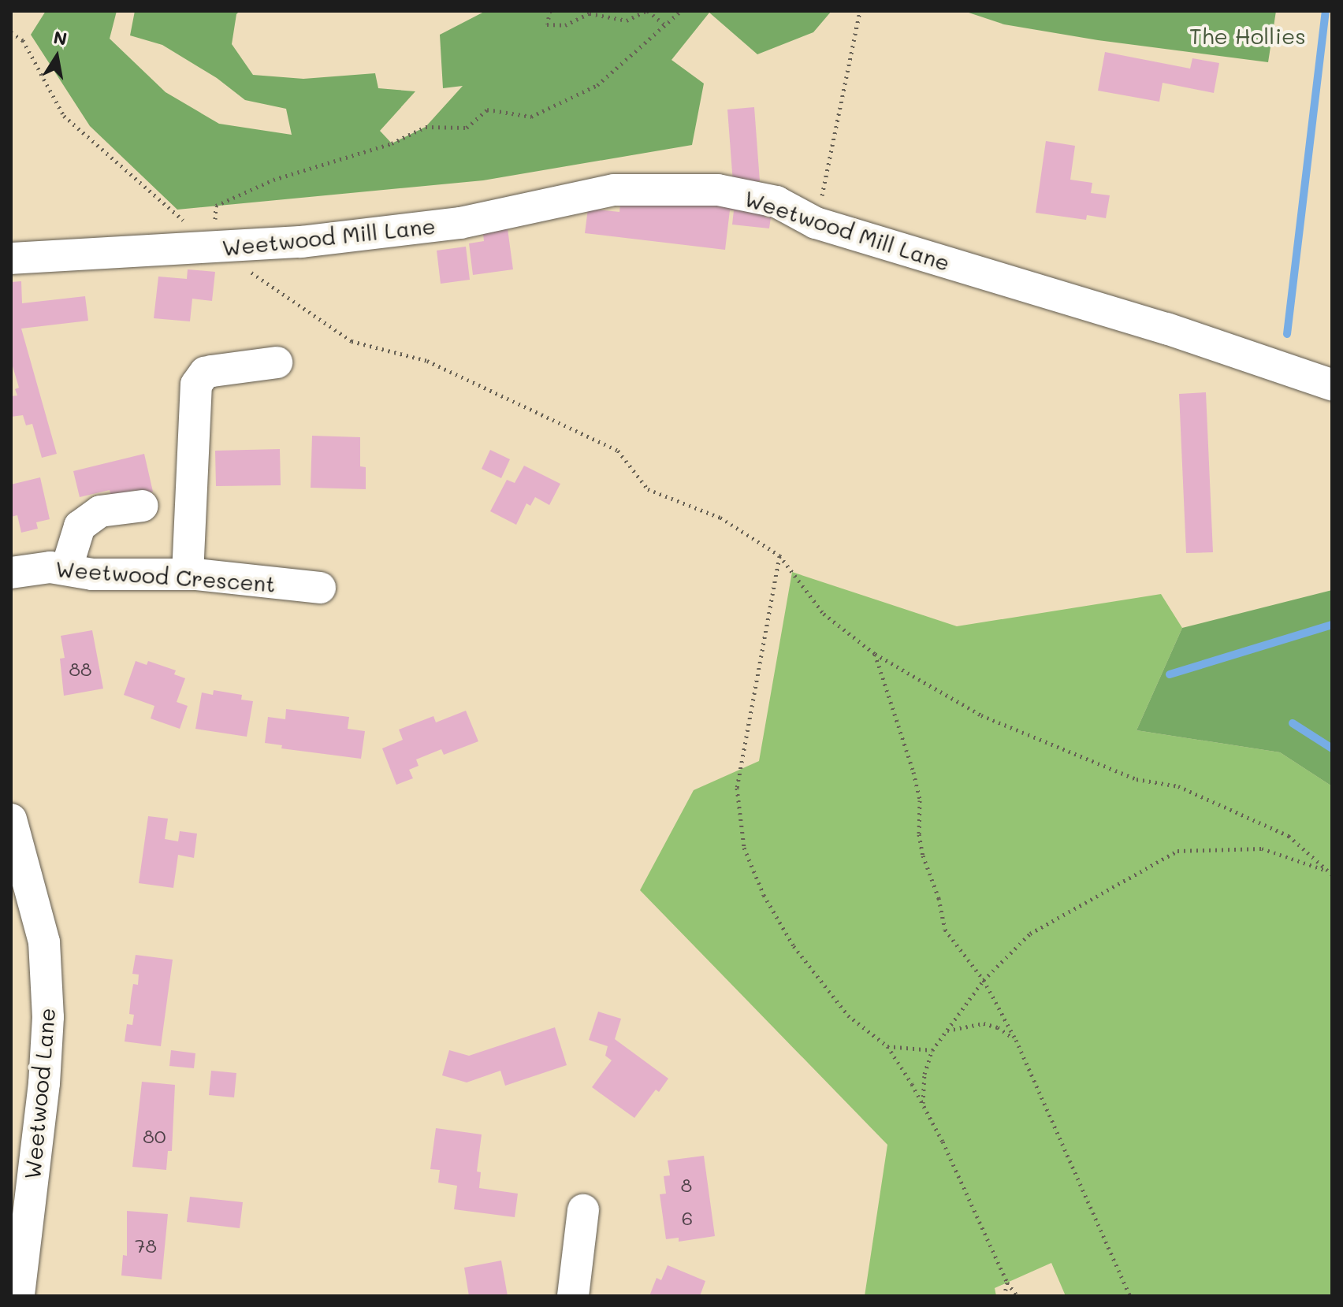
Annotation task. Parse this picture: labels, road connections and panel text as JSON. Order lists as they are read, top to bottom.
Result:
{
  "streets": {
    "street": ["Weetwood Mill Lane", "Weetwood Crescent", "Weetwood Lane"]
  },
  "parks": ["The Hollies"],
  "house_numbers": [
    "88",
    "80",
    "8",
    "6",
    "78"
  ],
  "north": "top"
}
